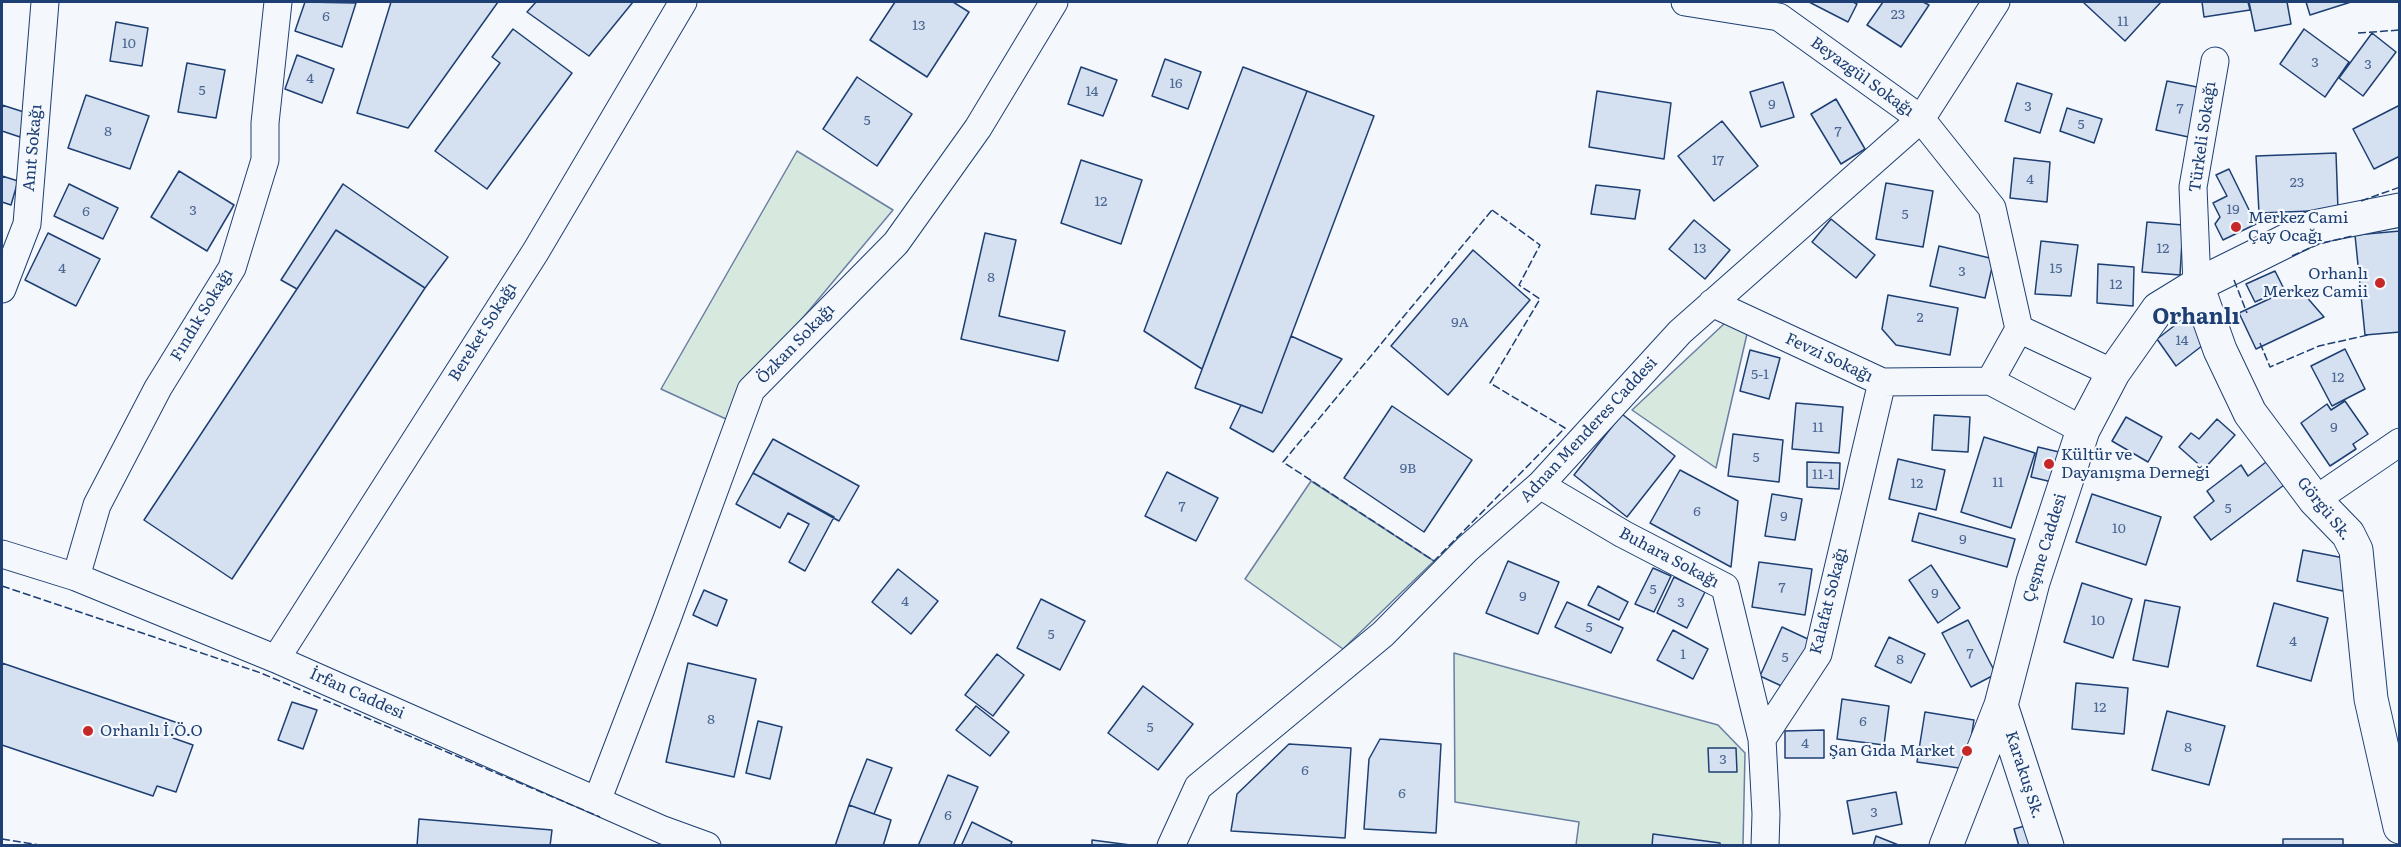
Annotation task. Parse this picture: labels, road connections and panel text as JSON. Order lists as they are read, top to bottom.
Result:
{
  "streets": {
    "street": [
      "Beyazgül Sokağı",
      "Türkeli Sokağı",
      "Anıt Sokağı",
      "Fındık Sokağı",
      "Bereket Sokağı",
      "Özkan Sokağı",
      "Fevzi Sokağı",
      "Adnan Menderes Caddesi",
      "Görgü Sk.",
      "Çeşme Caddesi",
      "Buhara Sokağı",
      "Kalafat Sokağı",
      "İrfan Caddesi",
      "Karakuş Sk."
    ]
  },
  "crossings": [
    ["Beyazgül Sokağı", "Adnan Menderes Caddesi"],
    ["Türkeli Sokağı", "Görgü Sk."],
    ["Türkeli Sokağı", "Çeşme Caddesi"],
    ["Fındık Sokağı", "İrfan Caddesi"],
    ["Bereket Sokağı", "İrfan Caddesi"],
    ["Özkan Sokağı", "İrfan Caddesi"],
    ["Fevzi Sokağı", "Adnan Menderes Caddesi"],
    ["Fevzi Sokağı", "Çeşme Caddesi"],
    ["Fevzi Sokağı", "Kalafat Sokağı"],
    ["Adnan Menderes Caddesi", "Buhara Sokağı"],
    ["Görgü Sk.", "Çeşme Caddesi"],
    ["Çeşme Caddesi", "Karakuş Sk."],
    ["Buhara Sokağı", "Kalafat Sokağı"]
  ],
  "districts": ["Orhanlı"],
  "places": [
    "Merkez Cami Çay Ocağı",
    "Orhanlı Merkez Camii",
    "Kültür ve Dayanışma Derneği",
    "Orhanlı İ.Ö.O",
    "Şan Gıda Market"
  ],
  "house_numbers": [
    "23",
    "6",
    "11",
    "13",
    "10",
    "3",
    "3",
    "4",
    "16",
    "5",
    "14",
    "9",
    "3",
    "7",
    "5",
    "5",
    "8",
    "7",
    "17",
    "4",
    "23",
    "12",
    "19",
    "3",
    "6",
    "5",
    "13",
    "12",
    "4",
    "15",
    "3",
    "8",
    "12",
    "2",
    "9A",
    "14",
    "5-1",
    "12",
    "11",
    "9",
    "5",
    "9B",
    "11-1",
    "11",
    "12",
    "7",
    "5",
    "6",
    "9",
    "10",
    "9",
    "7",
    "5",
    "9",
    "9",
    "4",
    "3",
    "10",
    "5",
    "5",
    "4",
    "7",
    "1",
    "5",
    "8",
    "12",
    "8",
    "6",
    "5",
    "4",
    "8",
    "3",
    "6",
    "6",
    "3",
    "6"
  ]
}
